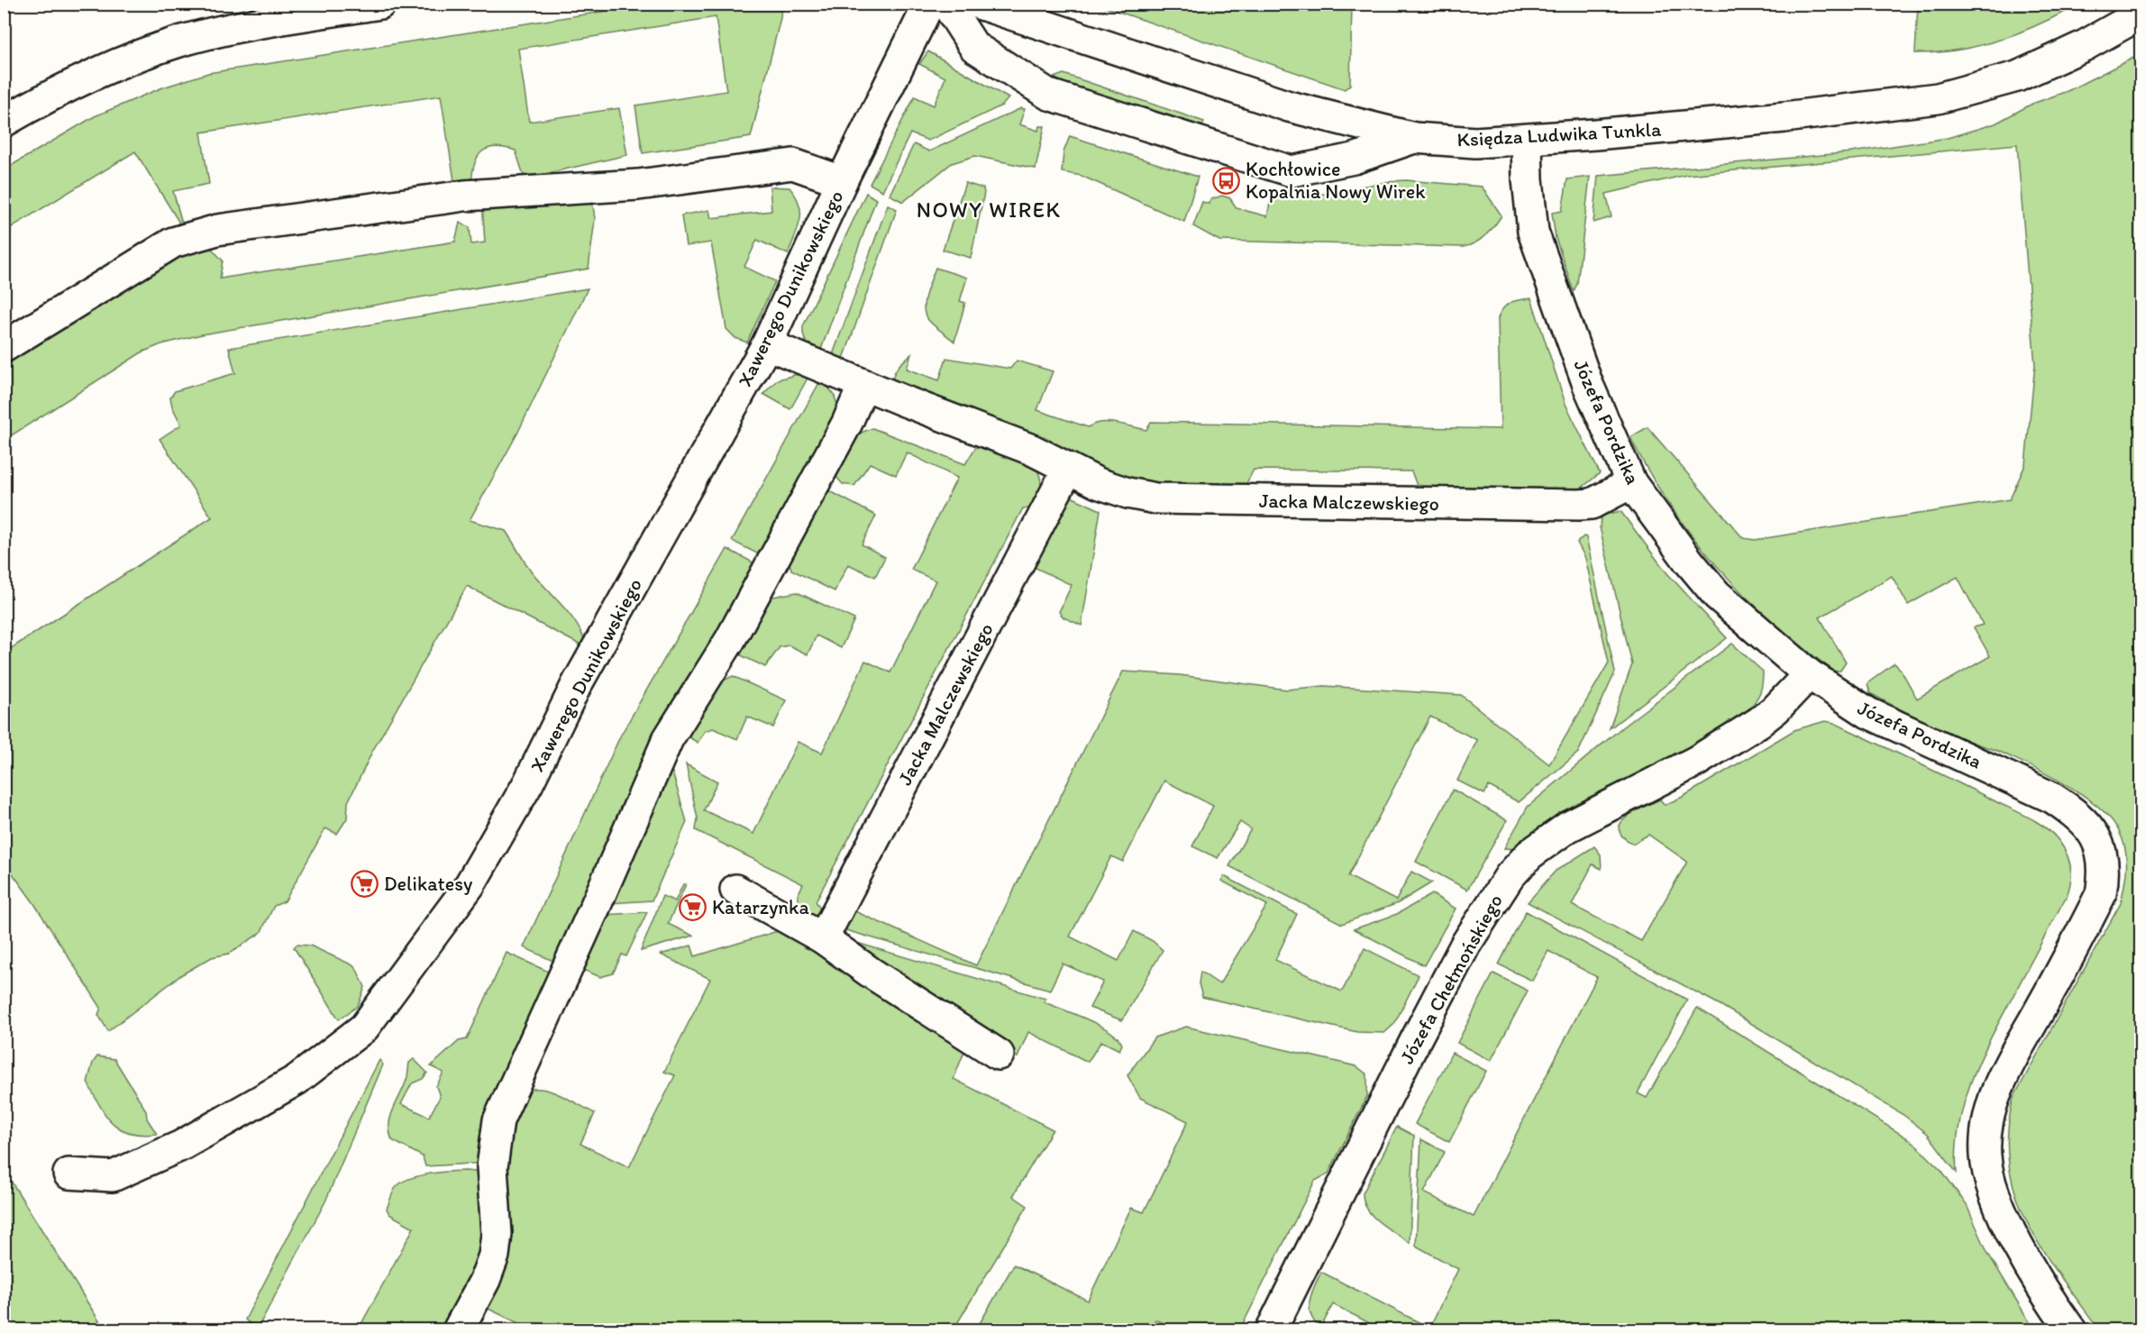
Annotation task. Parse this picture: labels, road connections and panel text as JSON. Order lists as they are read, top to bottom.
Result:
{
  "streets": {
    "street": [
      "Księdza Ludwika Tunkla",
      "Xawerego Dunikowskiego",
      "Józefa Pordzika",
      "Jacka Malczewskiego",
      "Józefa Chełmońskiego"
    ]
  },
  "crossings": [
    ["Księdza Ludwika Tunkla", "Józefa Pordzika"],
    ["Xawerego Dunikowskiego", "Jacka Malczewskiego"],
    ["Józefa Pordzika", "Jacka Malczewskiego"],
    ["Józefa Pordzika", "Józefa Chełmońskiego"]
  ],
  "districts": ["NOWY WIREK"],
  "places": {
    "bus stop": ["Kochłowice Kopalnia Nowy Wirek"],
    "supermarket": ["Delikatesy", "Katarzynka"]
  }
}
